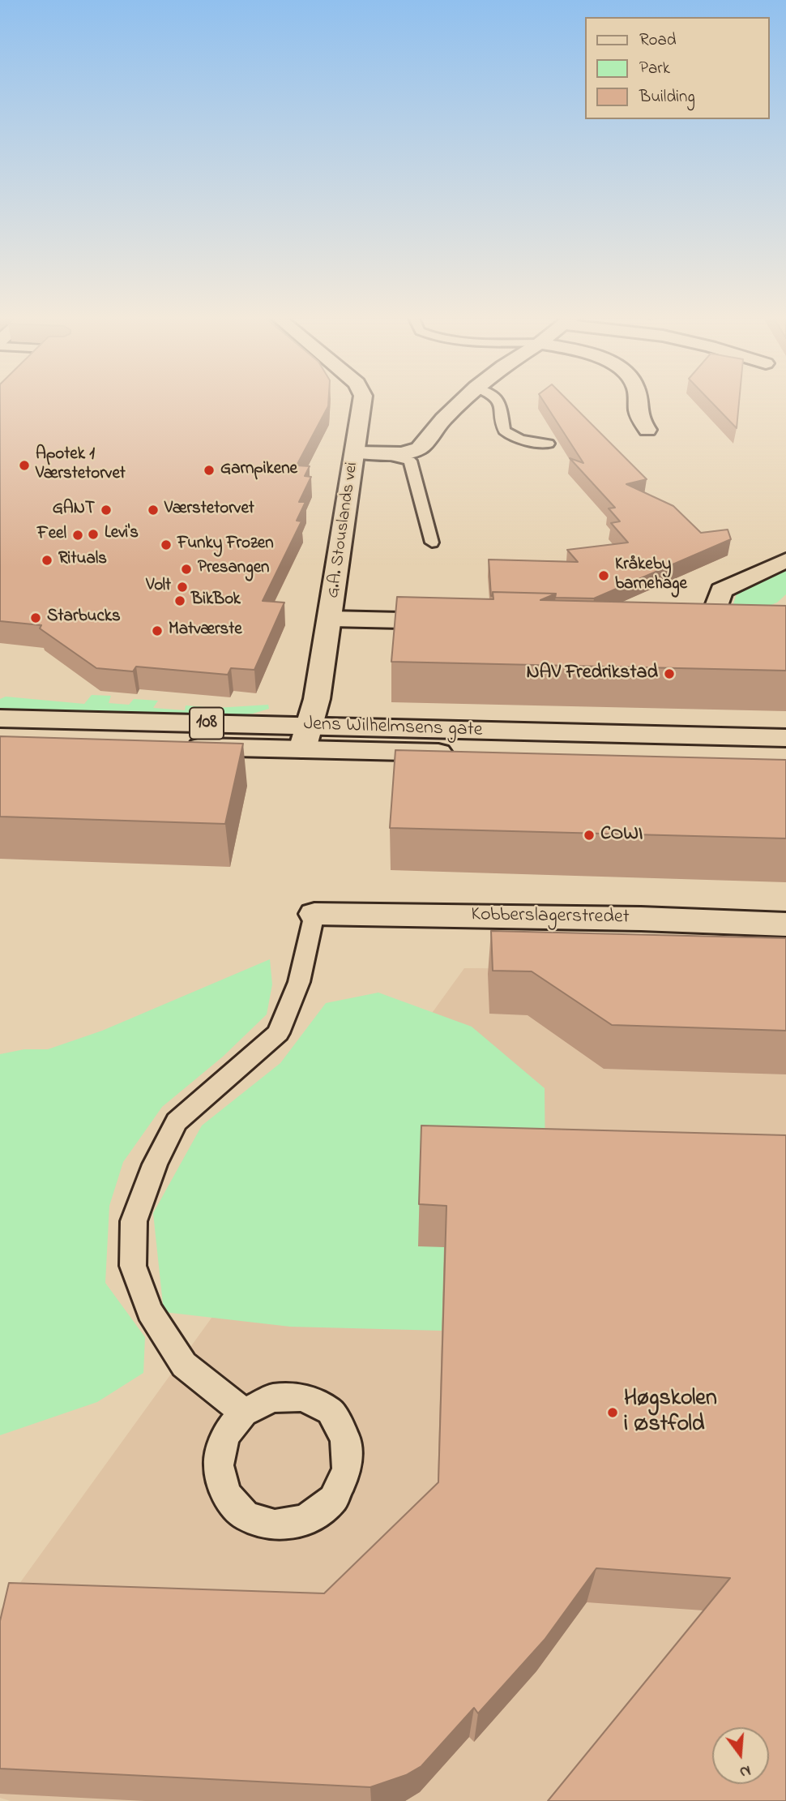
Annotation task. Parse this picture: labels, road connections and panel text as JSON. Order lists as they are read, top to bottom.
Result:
{
  "streets": {
    "street": [
      "G.A. Stouslands vei",
      "108",
      "Jens Wilhelmsens gate",
      "Kobberslagerstredet"
    ]
  },
  "crossings": [
    ["G.A. Stouslands vei", "Jens Wilhelmsens gate"]
  ],
  "places": [
    "Apotek 1 Værstetorvet",
    "Garnpikene",
    "GANT",
    "Værstetorvet",
    "Levi's",
    "Feel",
    "Funky Frozen",
    "Rituals",
    "Presangen",
    "Kråkeby barnehage",
    "Volt",
    "BikBok",
    "Starbucks",
    "Matværste",
    "NAV Fredrikstad",
    "COWI",
    "Høgskolen i Østfold"
  ],
  "legend": ["Road", "Park", "Building"],
  "north": "bottom"
}
